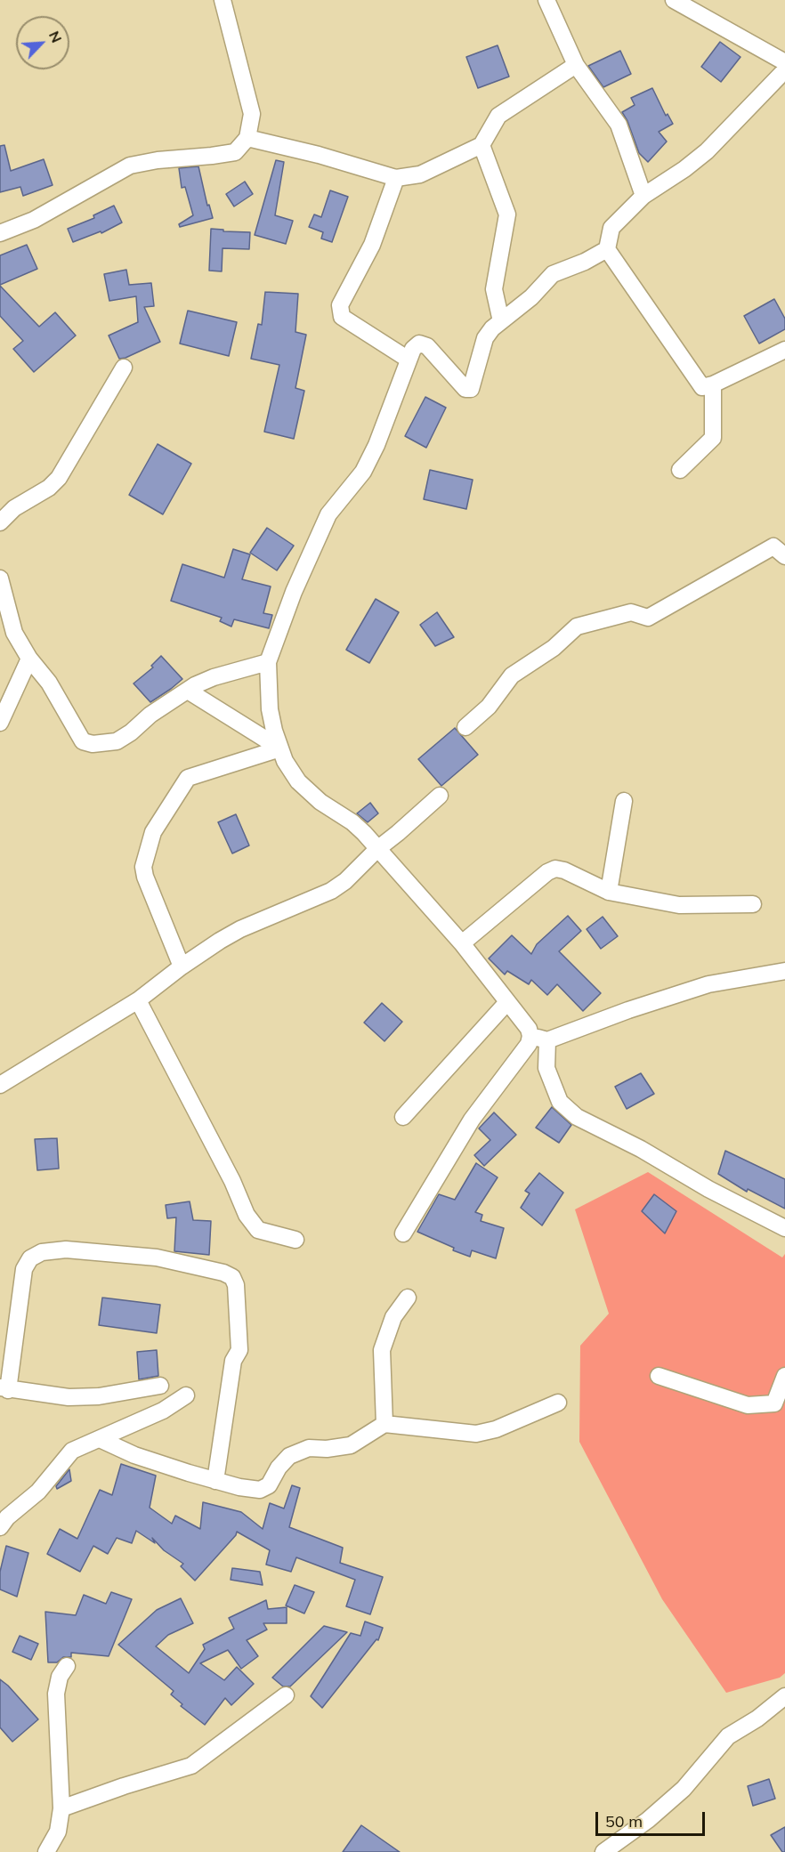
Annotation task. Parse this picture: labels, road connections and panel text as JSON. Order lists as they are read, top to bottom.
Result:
{
  "scale_bar": "50 m",
  "north": "top right"
}
